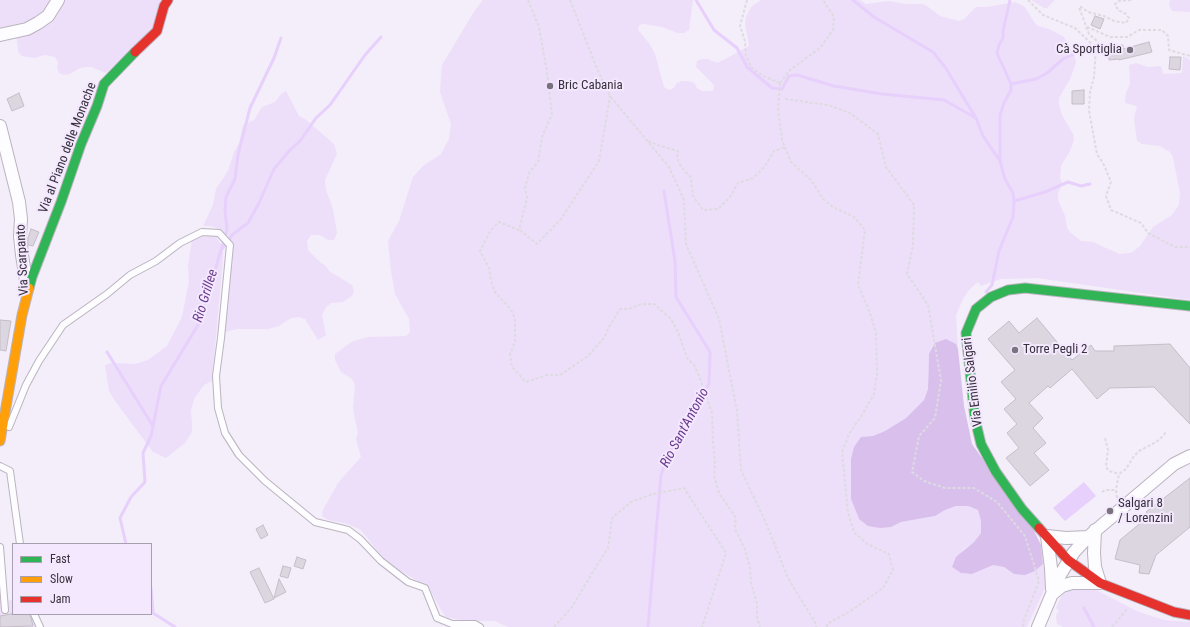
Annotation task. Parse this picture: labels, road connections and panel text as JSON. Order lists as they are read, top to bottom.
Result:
{
  "streets": {
    "street": ["Via al Piano delle Monache", "Via Scarpanto", "Via Emilio Salgari"]
  },
  "crossings": [
    ["Via al Piano delle Monache", "Via Scarpanto"]
  ],
  "water": ["Rio Grillee", "Rio Sant'Antonio"],
  "places": [
    "Cà Sportiglia",
    "Bric Cabania",
    "Torre Pegli 2",
    "Salgari 8 / Lorenzini"
  ],
  "legend": ["Fast", "Slow", "Jam"]
}
